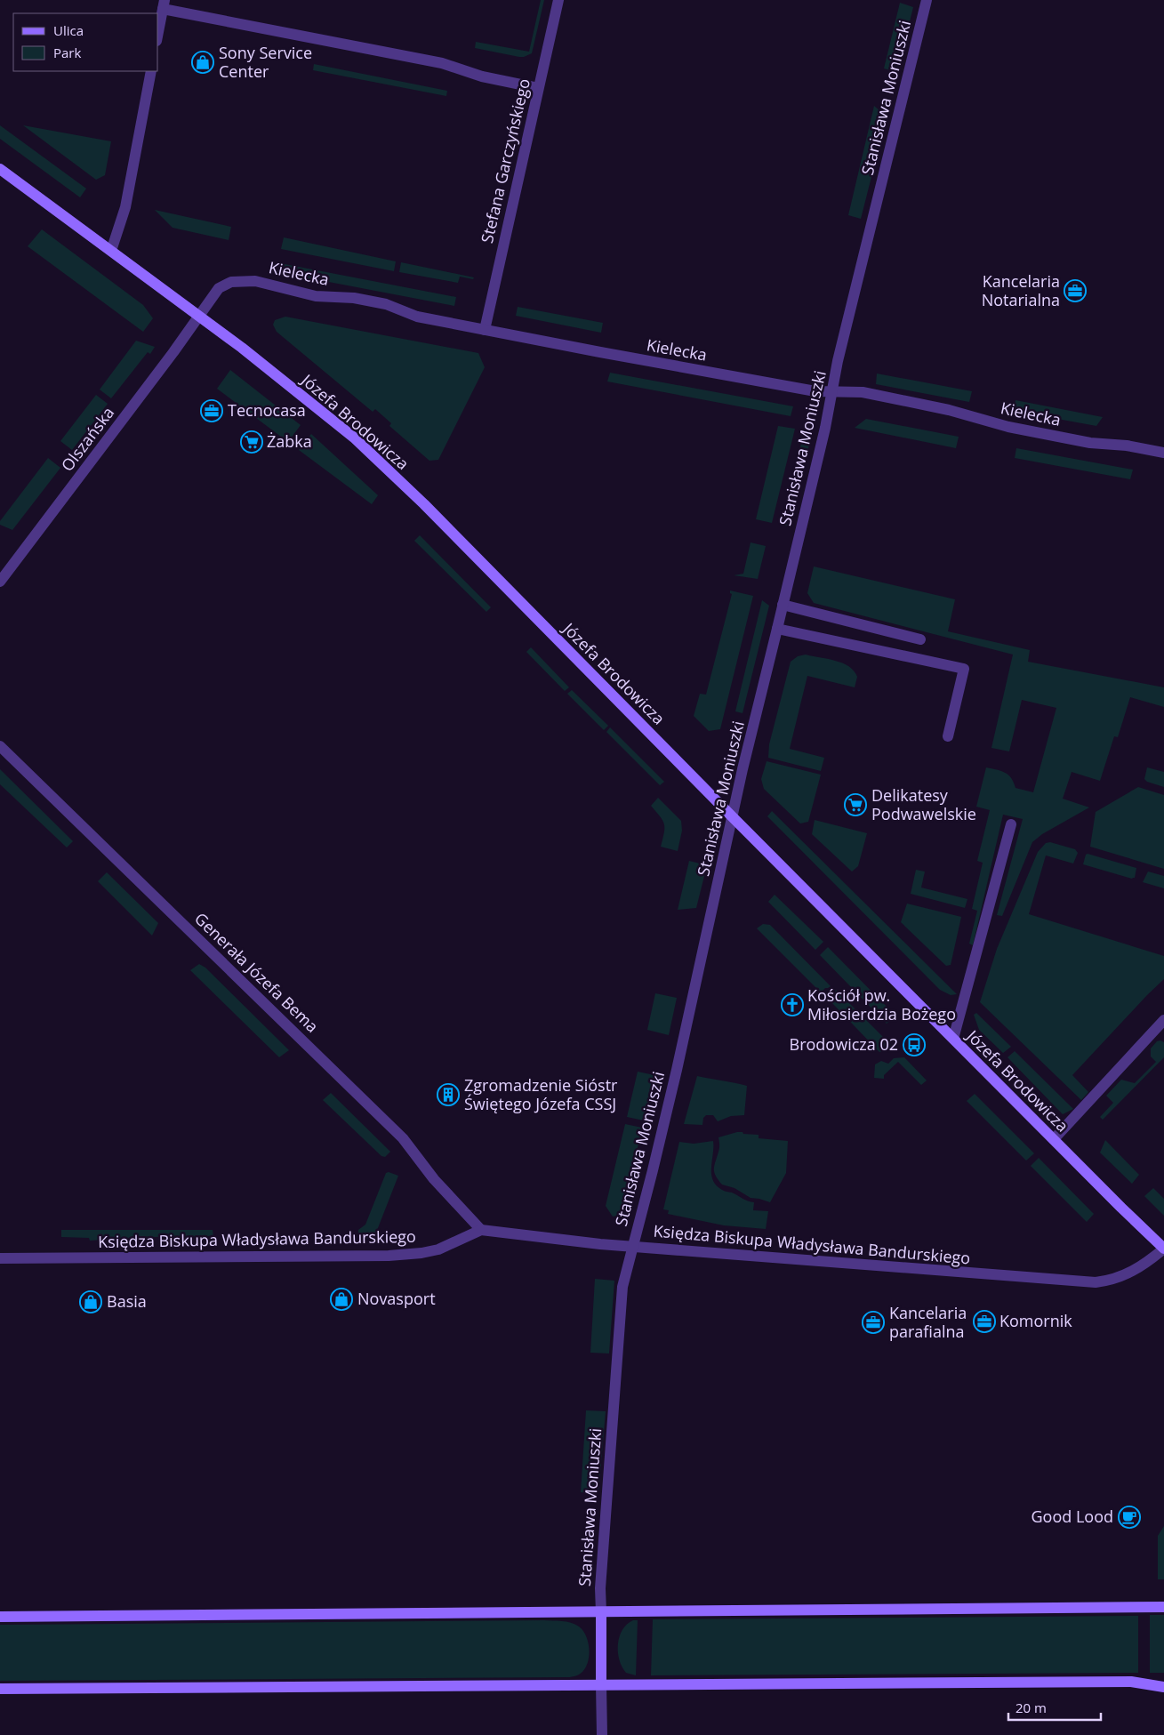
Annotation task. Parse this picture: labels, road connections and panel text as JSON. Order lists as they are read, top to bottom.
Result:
{
  "streets": {
    "street": [
      "Stanisława Moniuszki",
      "Stefana Garczyńskiego",
      "Kielecka",
      "Józefa Brodowicza",
      "Olszańska",
      "Generała Józefa Bema",
      "Księdza Biskupa Władysława Bandurskiego"
    ]
  },
  "crossings": [
    ["Stanisława Moniuszki", "Kielecka"],
    ["Stanisława Moniuszki", "Józefa Brodowicza"],
    ["Stanisława Moniuszki", "Księdza Biskupa Władysława Bandurskiego"],
    ["Stefana Garczyńskiego", "Kielecka"],
    ["Kielecka", "Józefa Brodowicza"],
    ["Kielecka", "Olszańska"],
    ["Józefa Brodowicza", "Olszańska"],
    ["Józefa Brodowicza", "Księdza Biskupa Władysława Bandurskiego"],
    ["Generała Józefa Bema", "Księdza Biskupa Władysława Bandurskiego"]
  ],
  "places": {
    "shop": ["Sony Service Center", "Novasport", "Basia"],
    "office": [
      "Kancelaria Notarialna",
      "Tecnocasa",
      "Komornik",
      "Kancelaria parafialna"
    ],
    "supermarket": ["Żabka", "Delikatesy Podwawelskie"],
    "church": ["Kościół pw. Miłosierdzia Bożego"],
    "bus stop": ["Brodowicza 02"],
    "building": ["Zgromadzenie Sióstr Świętego Józefa CSSJ"],
    "cafe": ["Good Lood"]
  },
  "legend": ["Ulica", "Park"],
  "scale_bar": "20 m"
}
